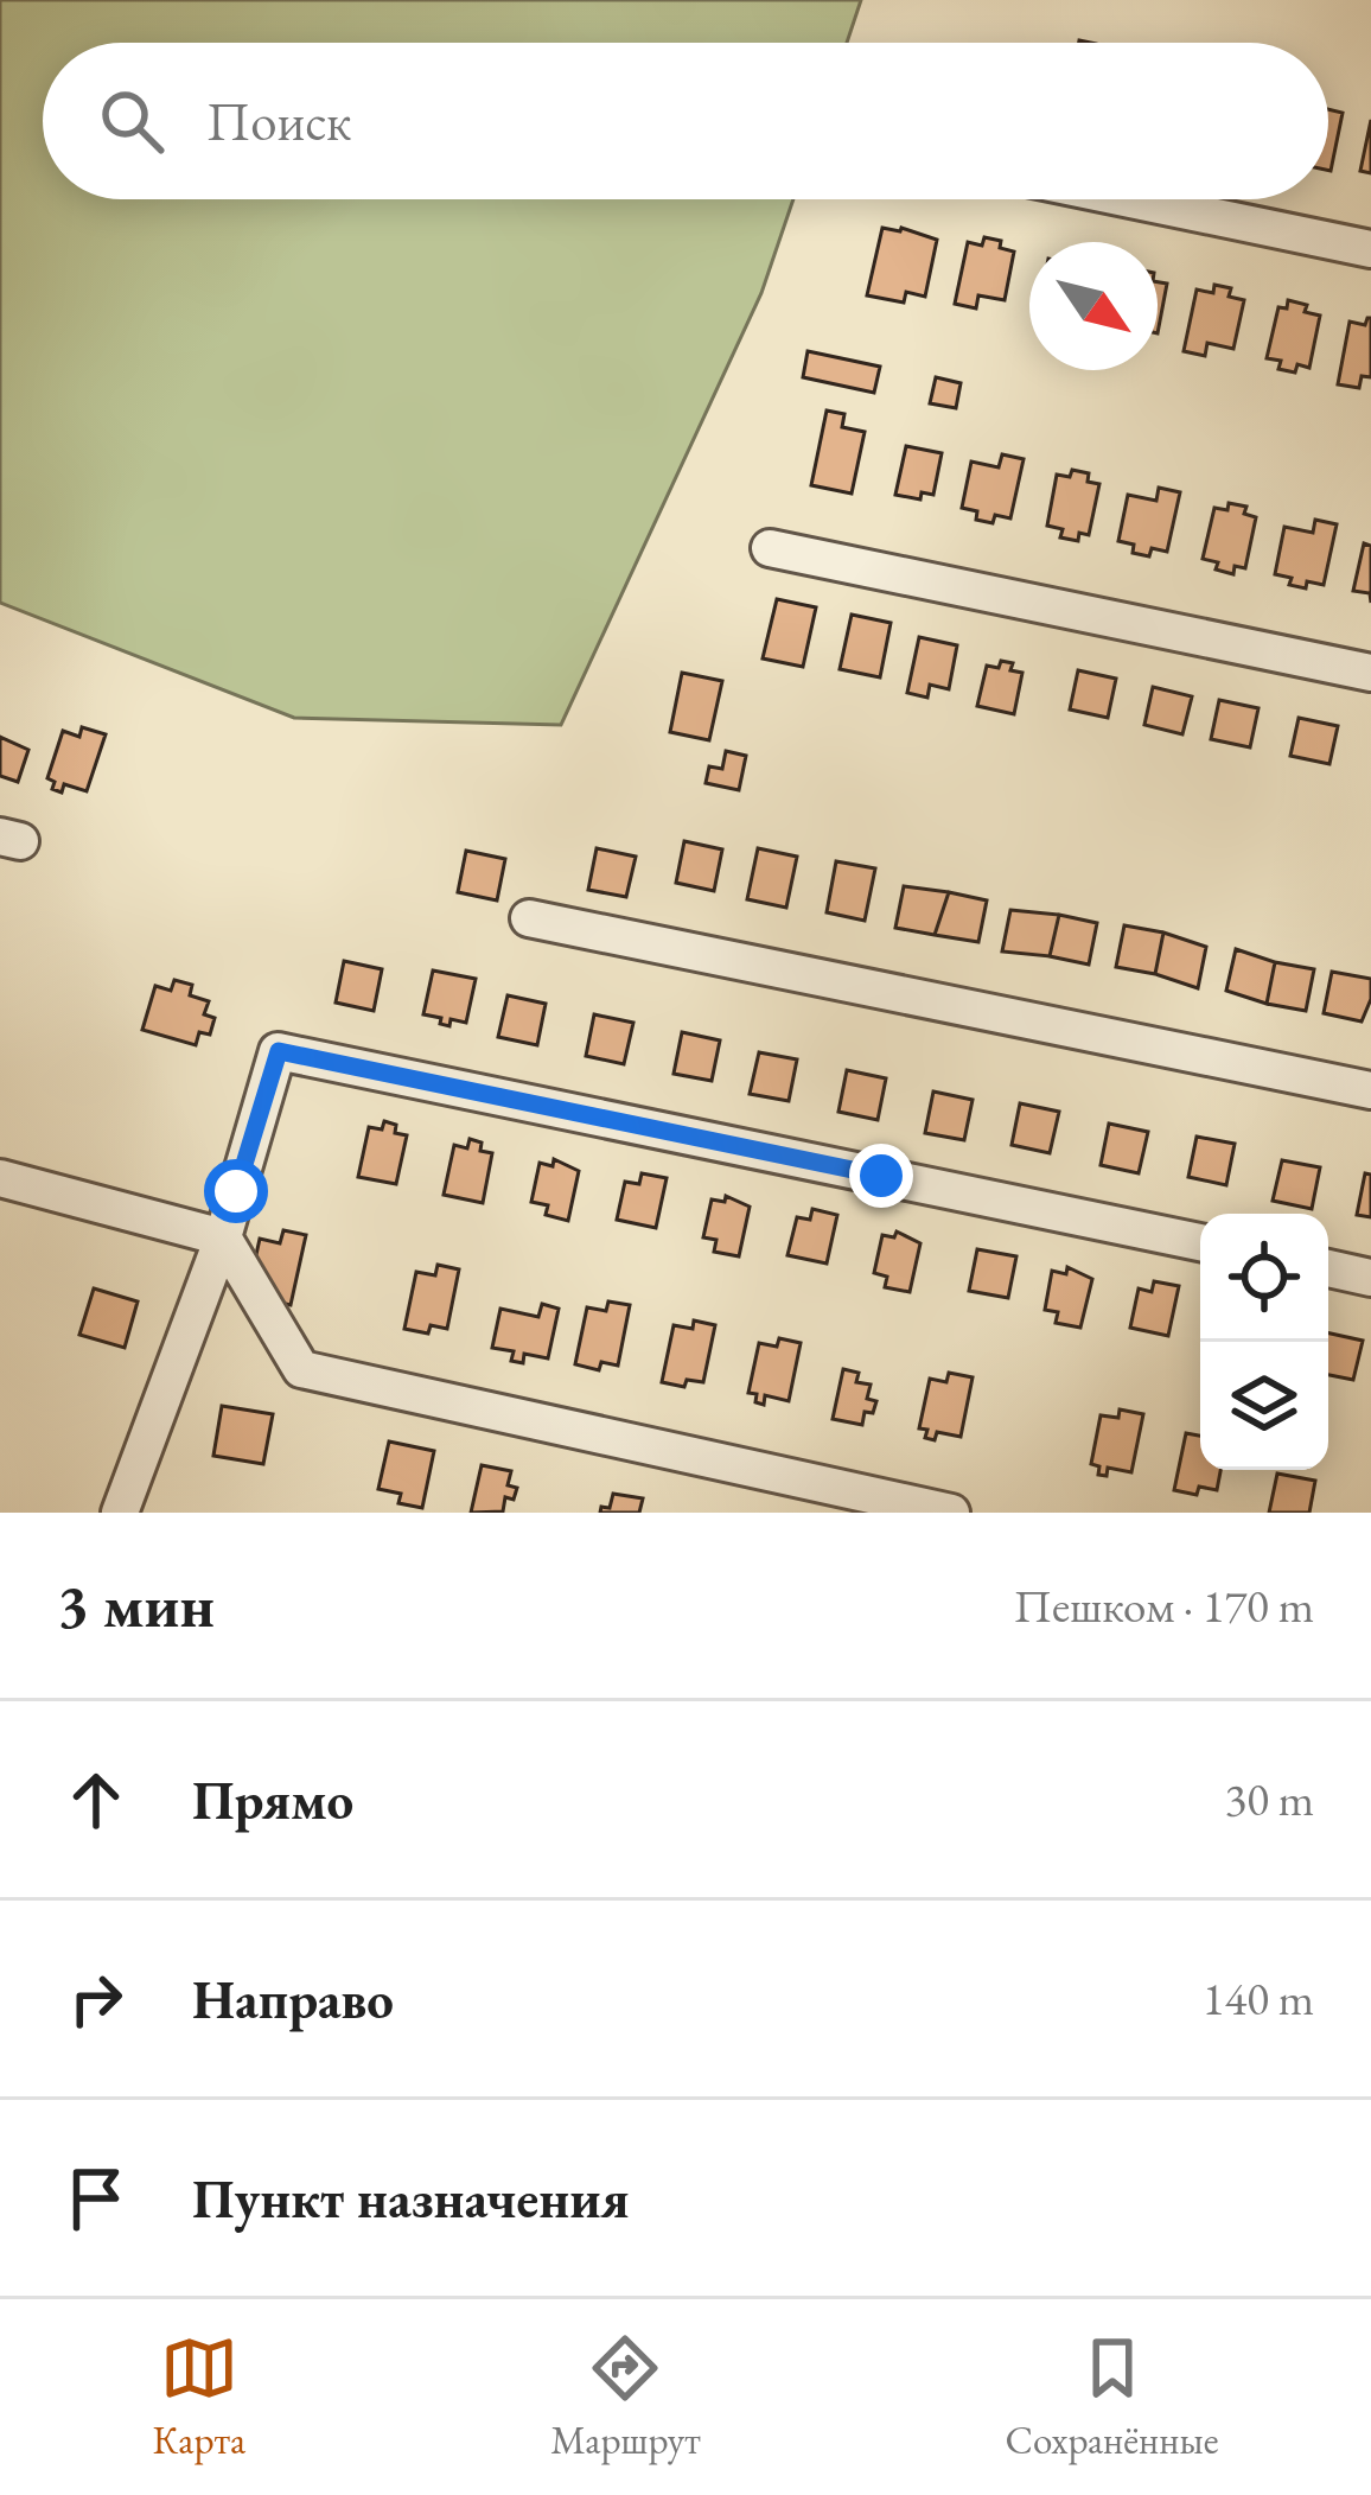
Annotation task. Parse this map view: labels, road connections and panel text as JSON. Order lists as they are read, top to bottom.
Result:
{
  "north": "bottom right",
  "page": {
    "search": "Поиск",
    "heading": ["3 мин", "Пешком · 170 m"],
    "list": [
      ["Прямо", "30 m"],
      ["Направо", "140 m"],
      "Пункт назначения"
    ],
    "nav": ["Карта", "Маршрут", "Сохранённые"]
  }
}
